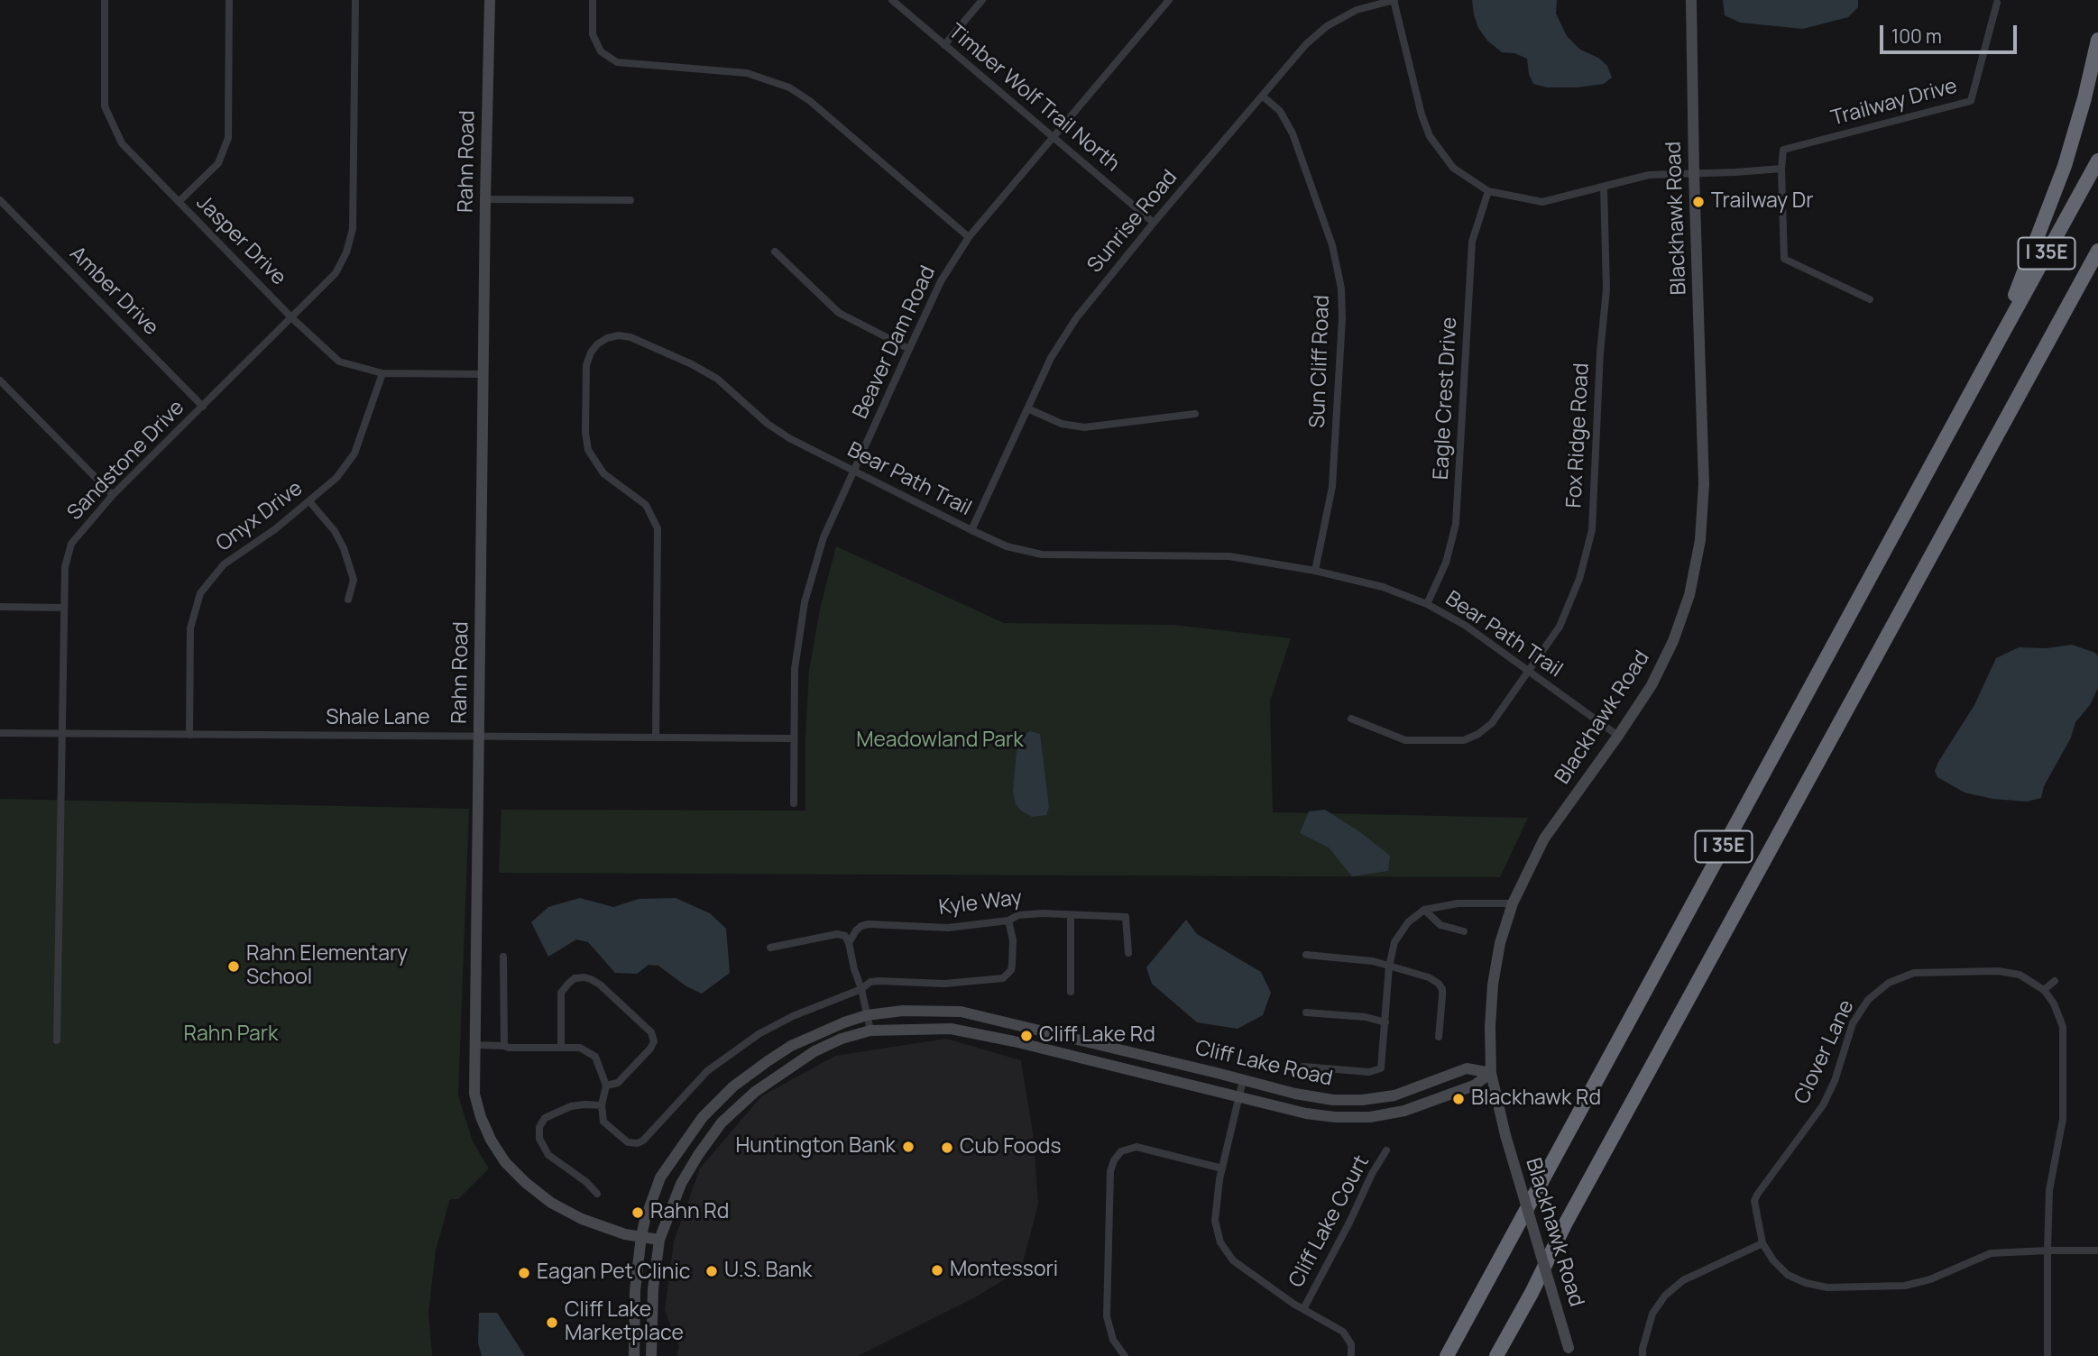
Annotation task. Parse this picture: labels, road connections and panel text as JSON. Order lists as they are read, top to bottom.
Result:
{
  "streets": {
    "highway": ["I 35E"],
    "street": [
      "Timber Wolf Trail North",
      "Trailway Drive",
      "Rahn Road",
      "Blackhawk Road",
      "Sunrise Road",
      "Jasper Drive",
      "Amber Drive",
      "Beaver Dam Road",
      "Sun Cliff Road",
      "Eagle Crest Drive",
      "Fox Ridge Road",
      "Sandstone Drive",
      "Bear Path Trail",
      "Onyx Drive",
      "Shale Lane",
      "Kyle Way",
      "Clover Lane",
      "Cliff Lake Road",
      "Cliff Lake Court"
    ]
  },
  "crossings": [
    ["Timber Wolf Trail North", "Sunrise Road"],
    ["Timber Wolf Trail North", "Beaver Dam Road"],
    ["Rahn Road", "Jasper Drive"],
    ["Rahn Road", "Shale Lane"],
    ["Rahn Road", "Cliff Lake Road"],
    ["Blackhawk Road", "Bear Path Trail"],
    ["Blackhawk Road", "Cliff Lake Road"],
    ["Sunrise Road", "Sun Cliff Road"],
    ["Sunrise Road", "Bear Path Trail"],
    ["Jasper Drive", "Sandstone Drive"],
    ["Jasper Drive", "Onyx Drive"],
    ["Amber Drive", "Sandstone Drive"],
    ["Beaver Dam Road", "Bear Path Trail"],
    ["Beaver Dam Road", "Shale Lane"],
    ["Sun Cliff Road", "Bear Path Trail"],
    ["Eagle Crest Drive", "Bear Path Trail"],
    ["Fox Ridge Road", "Bear Path Trail"],
    ["Sandstone Drive", "Shale Lane"],
    ["Bear Path Trail", "Shale Lane"],
    ["Onyx Drive", "Shale Lane"]
  ],
  "parks": ["Meadowland Park", "Rahn Park"],
  "places": [
    "Trailway Dr",
    "Rahn Elementary School",
    "Cliff Lake Rd",
    "Blackhawk Rd",
    "Huntington Bank",
    "Cub Foods",
    "Rahn Rd",
    "Montessori",
    "U.S. Bank",
    "Eagan Pet Clinic",
    "Cliff Lake Marketplace"
  ],
  "scale_bar": "100 m"
}
